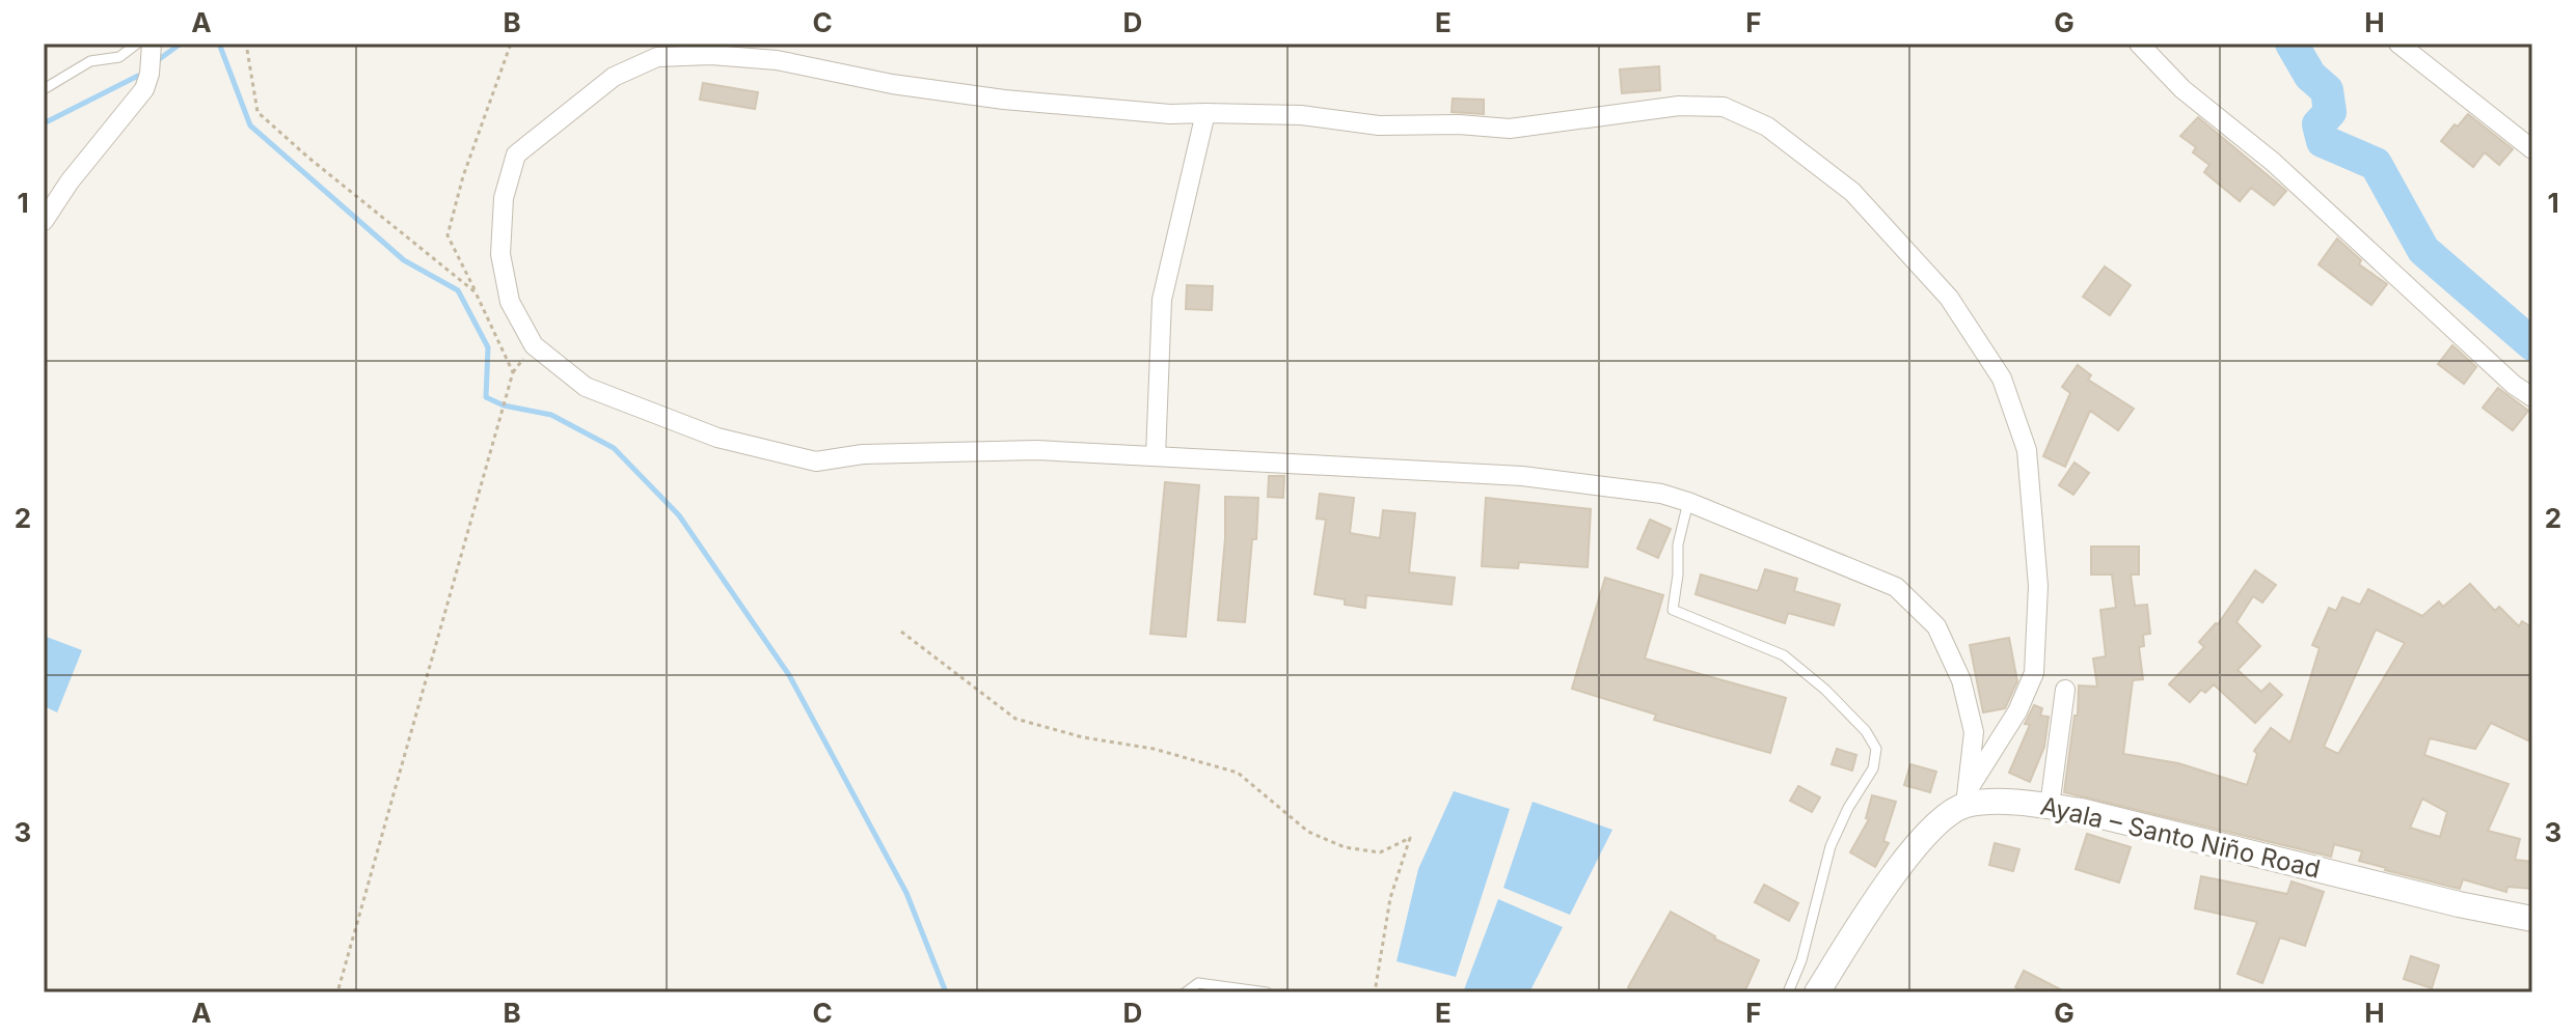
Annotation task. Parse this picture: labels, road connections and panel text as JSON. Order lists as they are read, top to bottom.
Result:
{
  "streets": {
    "street": ["Ayala – Santo Niño Road"]
  },
  "grid": {
    "columns": [
      "A",
      "B",
      "C",
      "D",
      "E",
      "F",
      "G",
      "H"
    ],
    "rows": ["1", "2", "3"]
  }
}
